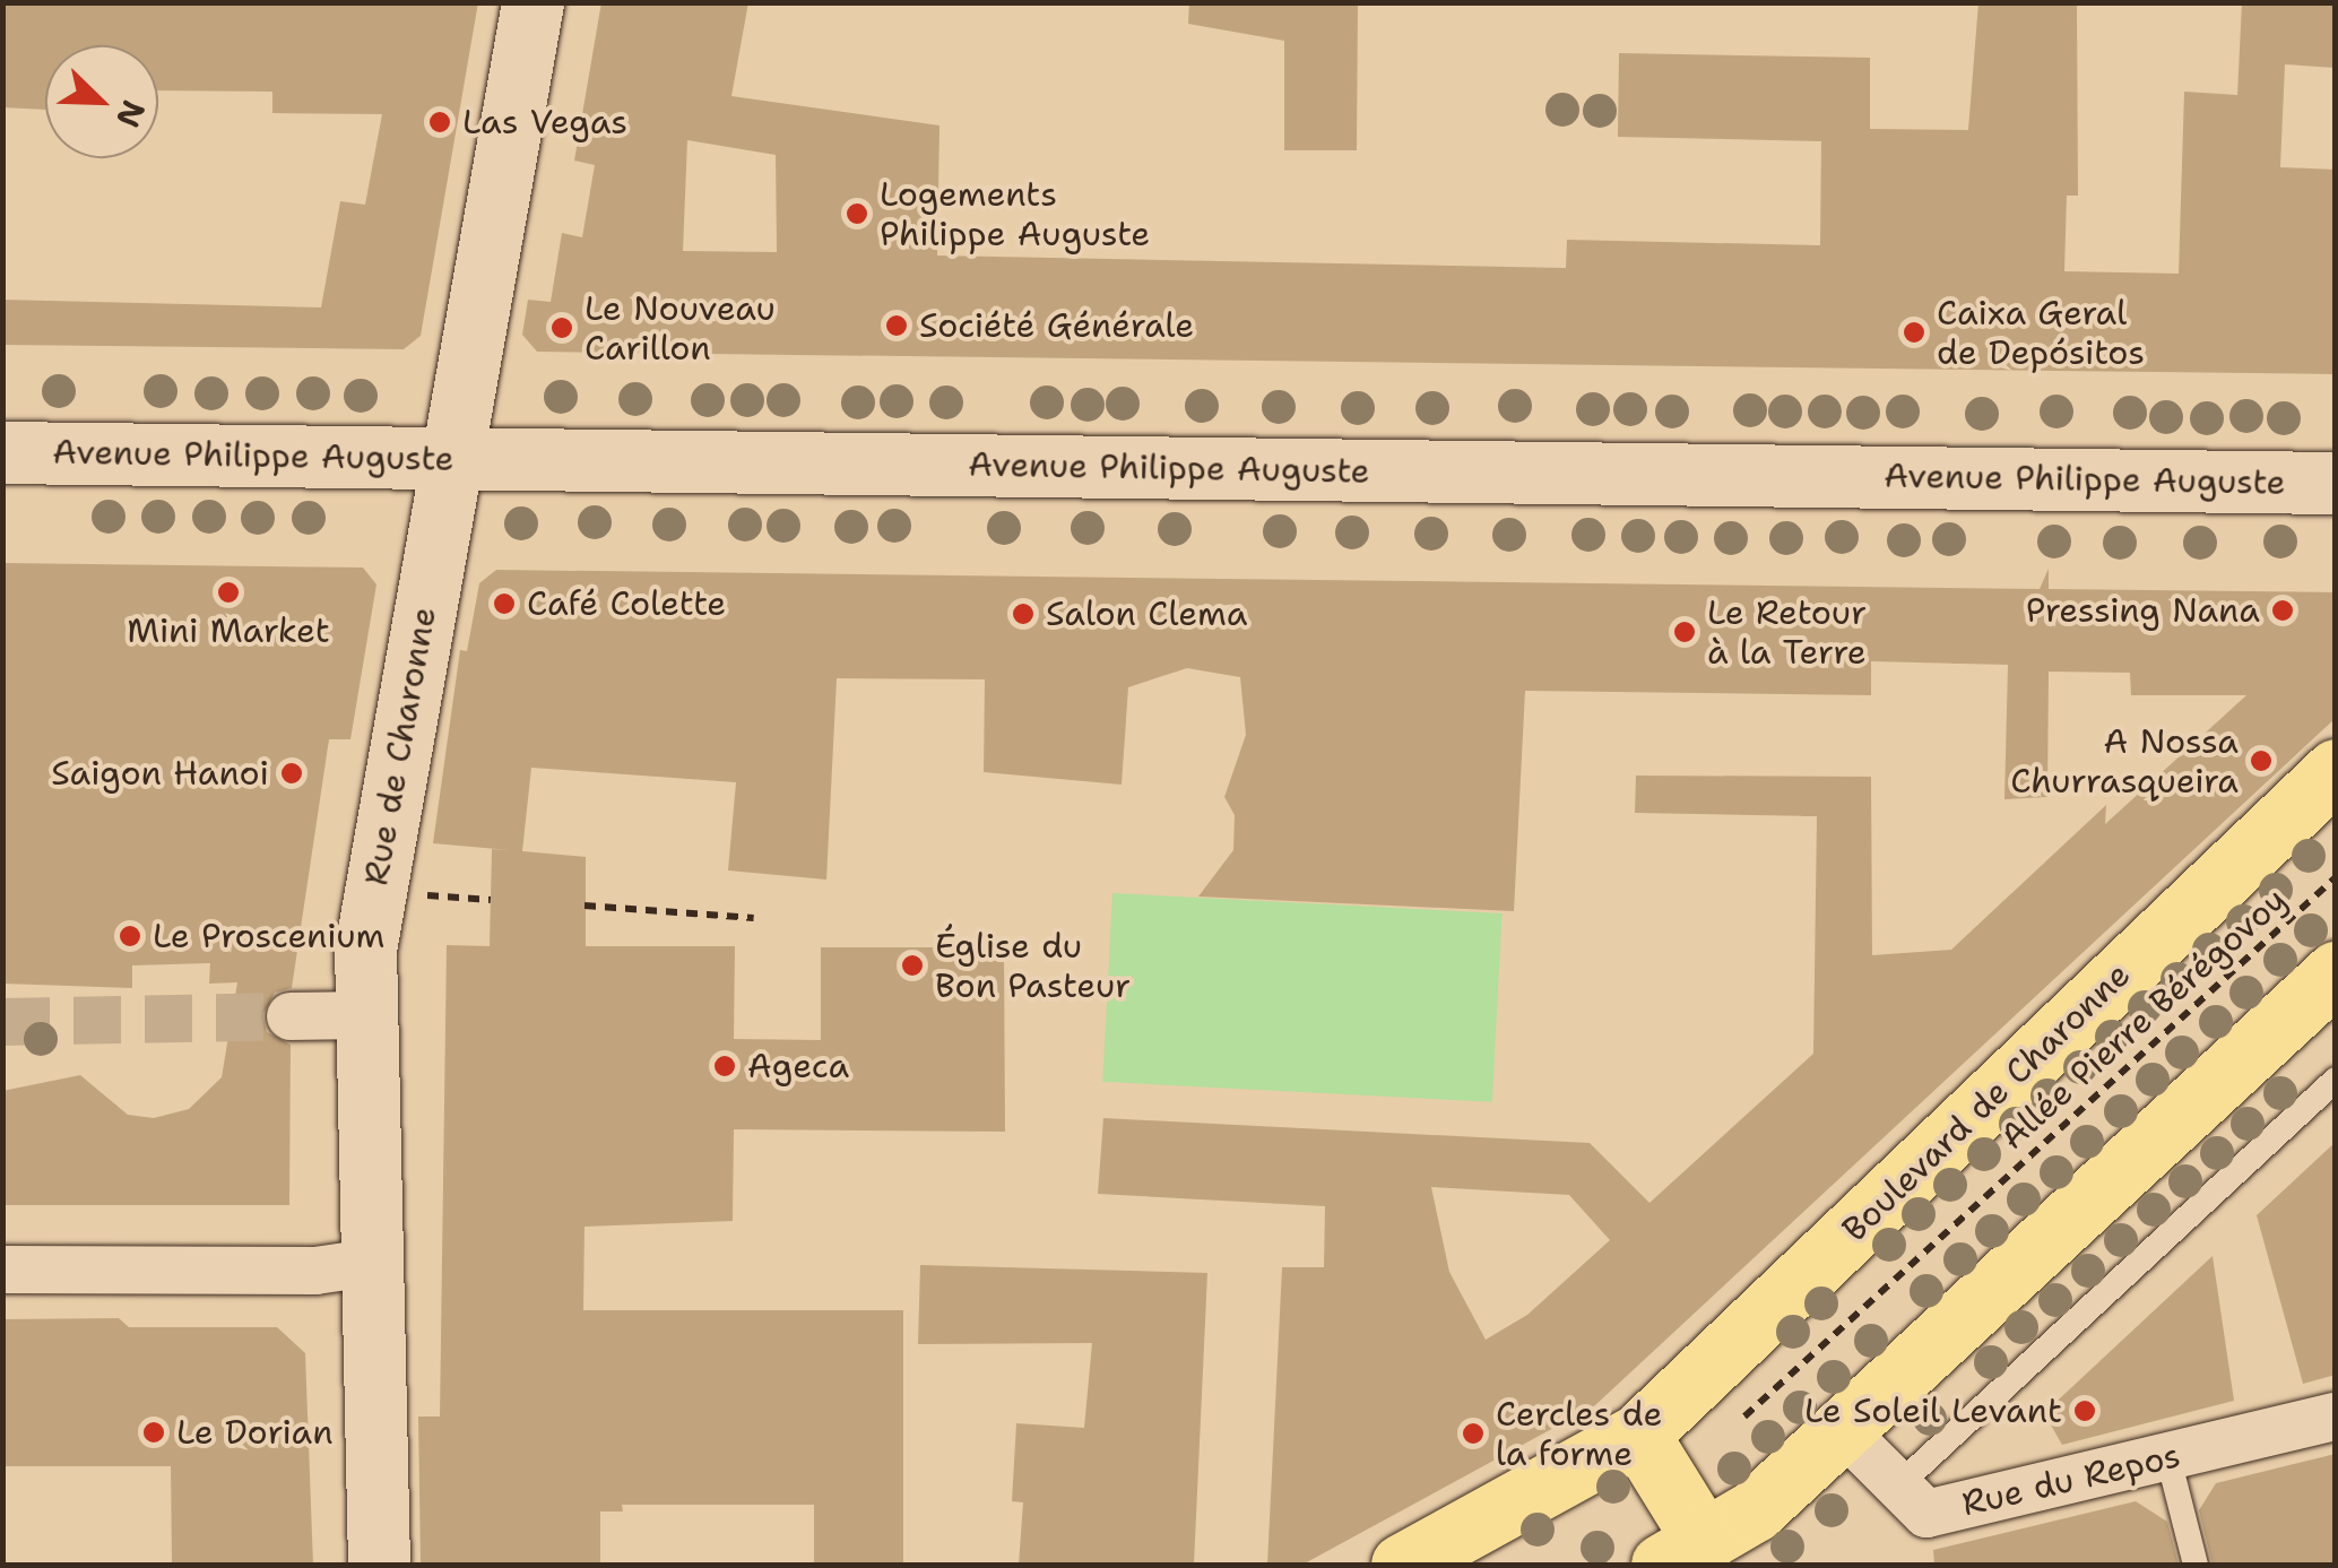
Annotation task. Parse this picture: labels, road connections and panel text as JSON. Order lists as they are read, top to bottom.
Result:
{
  "streets": {
    "main road": ["Avenue Philippe Auguste", "Rue de Charonne", "Boulevard de Charonne"],
    "street": ["Rue du Repos"],
    "path": ["Allée Pierre Bérégovoy"]
  },
  "crossings": [
    ["Avenue Philippe Auguste", "Rue de Charonne"]
  ],
  "places": [
    "Las Vegas",
    "Logements Philippe Auguste",
    "Société Générale",
    "Le Nouveau Carillon",
    "Caixa Geral de Depósitos",
    "Mini Market",
    "Café Colette",
    "Pressing Nana",
    "Salon Clema",
    "Le Retour à la Terre",
    "A Nossa Churrasqueira",
    "Saigon Hanoi",
    "Le Proscenium",
    "Église du Bon Pasteur",
    "Ageca",
    "Le Soleil Levant",
    "Le Dorian",
    "Cercles de la forme"
  ],
  "north": "bottom right"
}
